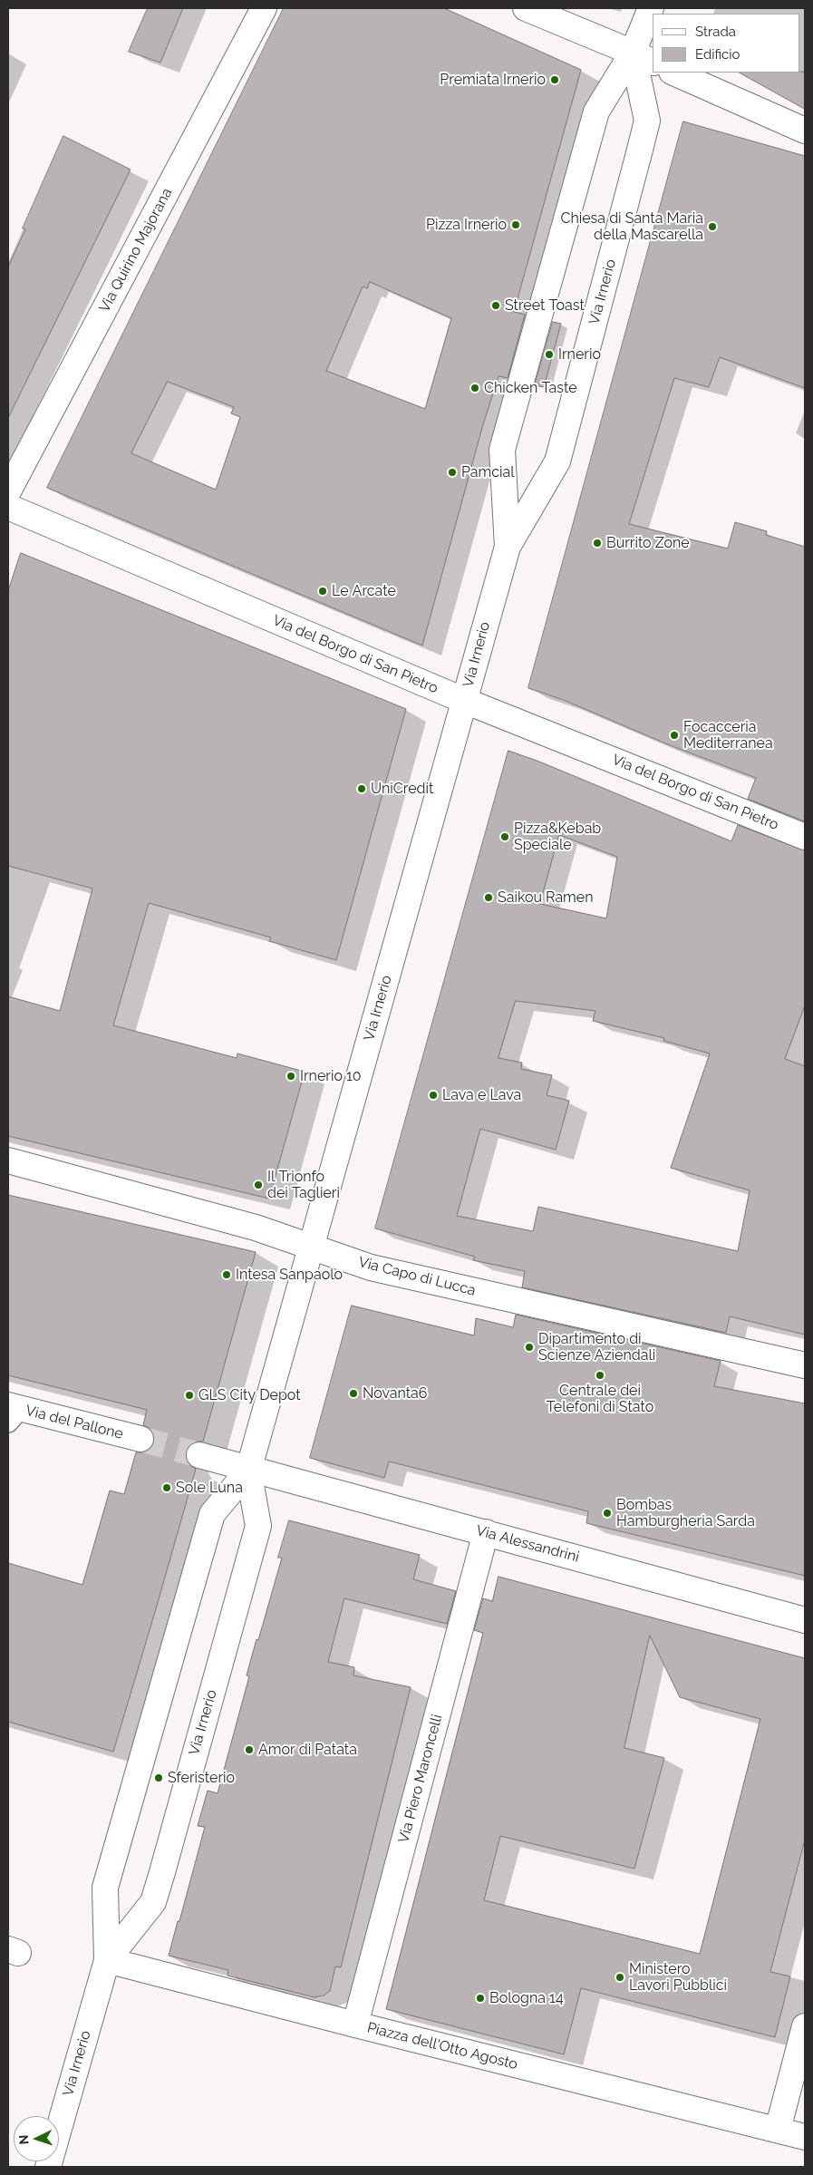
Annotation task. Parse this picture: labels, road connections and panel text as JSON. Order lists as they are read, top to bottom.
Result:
{
  "streets": {
    "street": [
      "Via Quirino Majorana",
      "Via Irnerio",
      "Via del Borgo di San Pietro",
      "Via Capo di Lucca",
      "Via del Pallone",
      "Via Alessandrini",
      "Via Piero Maroncelli",
      "Piazza dell'Otto Agosto"
    ]
  },
  "crossings": [
    ["Via Irnerio", "Via del Borgo di San Pietro"],
    ["Via Irnerio", "Via Capo di Lucca"],
    ["Via Irnerio", "Via Alessandrini"],
    ["Via Irnerio", "Piazza dell'Otto Agosto"],
    ["Via Alessandrini", "Via Piero Maroncelli"],
    ["Via Piero Maroncelli", "Piazza dell'Otto Agosto"]
  ],
  "places": [
    "Premiata Irnerio",
    "Pizza Irnerio",
    "Chiesa di Santa Maria della Mascarella",
    "Street Toast",
    "Irnerio",
    "Chicken Taste",
    "Pamcial",
    "Burrito Zone",
    "Le Arcate",
    "Focacceria Mediterranea",
    "UniCredit",
    "Pizza&Kebab Speciale",
    "Saikou Ramen",
    "Irnerio 10",
    "Lava e Lava",
    "Il Trionfo dei Taglieri",
    "Intesa Sanpaolo",
    "Dipartimento di Scienze Aziendali",
    "Centrale dei Telefoni di Stato",
    "Novanta6",
    "GLS City Depot",
    "Sole Luna",
    "Bombas Hamburgheria Sarda",
    "Amor di Patata",
    "Sferisterio",
    "Ministero Lavori Pubblici",
    "Bologna 14"
  ],
  "legend": ["Strada", "Edificio"],
  "north": "left"
}
